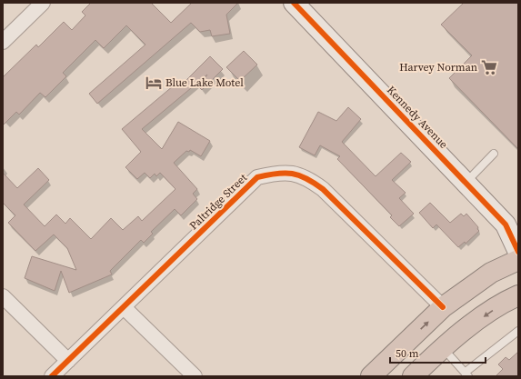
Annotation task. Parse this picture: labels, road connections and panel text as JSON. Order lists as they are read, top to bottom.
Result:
{
  "streets": {
    "street": ["Kennedy Avenue", "Paltridge Street"]
  },
  "places": {
    "supermarket": ["Harvey Norman"],
    "hotel": ["Blue Lake Motel"]
  },
  "scale_bar": "50 m"
}
